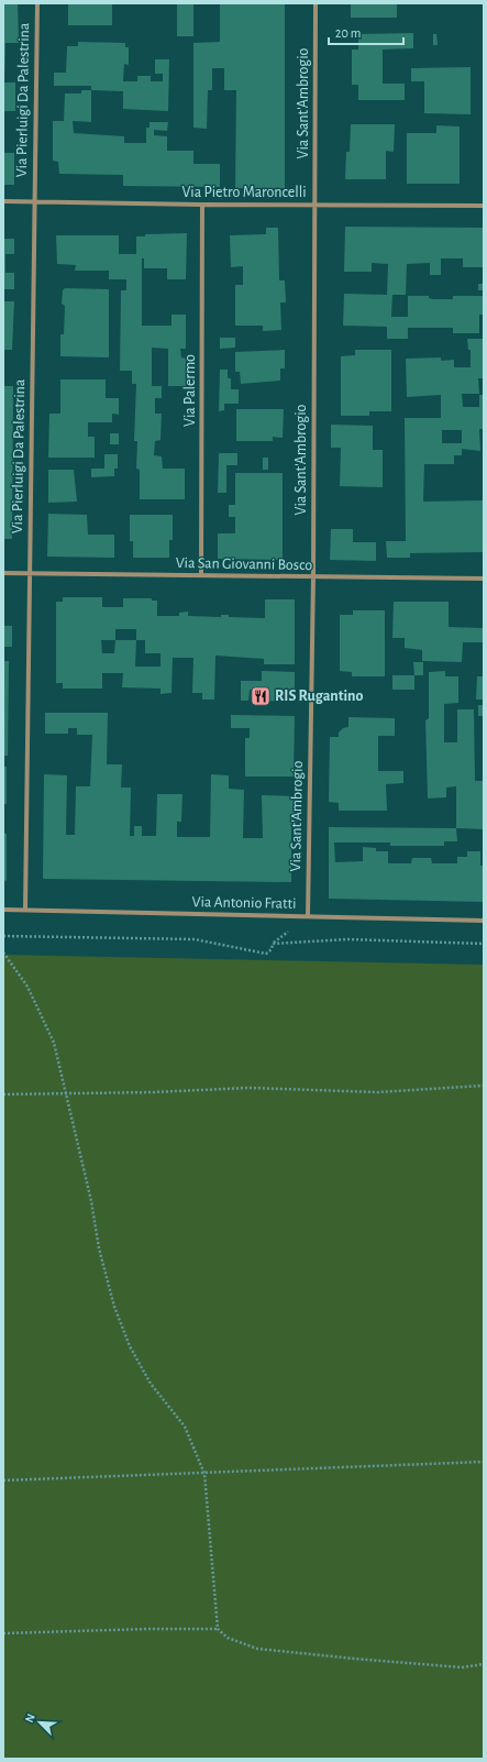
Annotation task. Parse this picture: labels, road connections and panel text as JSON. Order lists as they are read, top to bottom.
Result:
{
  "streets": {
    "street": [
      "Via Pierluigi Da Palestrina",
      "Via Sant'Ambrogio",
      "Via Pietro Maroncelli",
      "Via Palermo",
      "Via San Giovanni Bosco",
      "Via Antonio Fratti"
    ]
  },
  "crossings": [
    ["Via Pierluigi Da Palestrina", "Via Pietro Maroncelli"],
    ["Via Pierluigi Da Palestrina", "Via San Giovanni Bosco"],
    ["Via Pierluigi Da Palestrina", "Via Antonio Fratti"],
    ["Via Sant'Ambrogio", "Via Pietro Maroncelli"],
    ["Via Sant'Ambrogio", "Via San Giovanni Bosco"],
    ["Via Sant'Ambrogio", "Via Antonio Fratti"],
    ["Via Pietro Maroncelli", "Via Palermo"],
    ["Via Palermo", "Via San Giovanni Bosco"]
  ],
  "places": {
    "restaurant": ["RIS Rugantino"]
  },
  "scale_bar": "20 m",
  "north": "top left"
}
